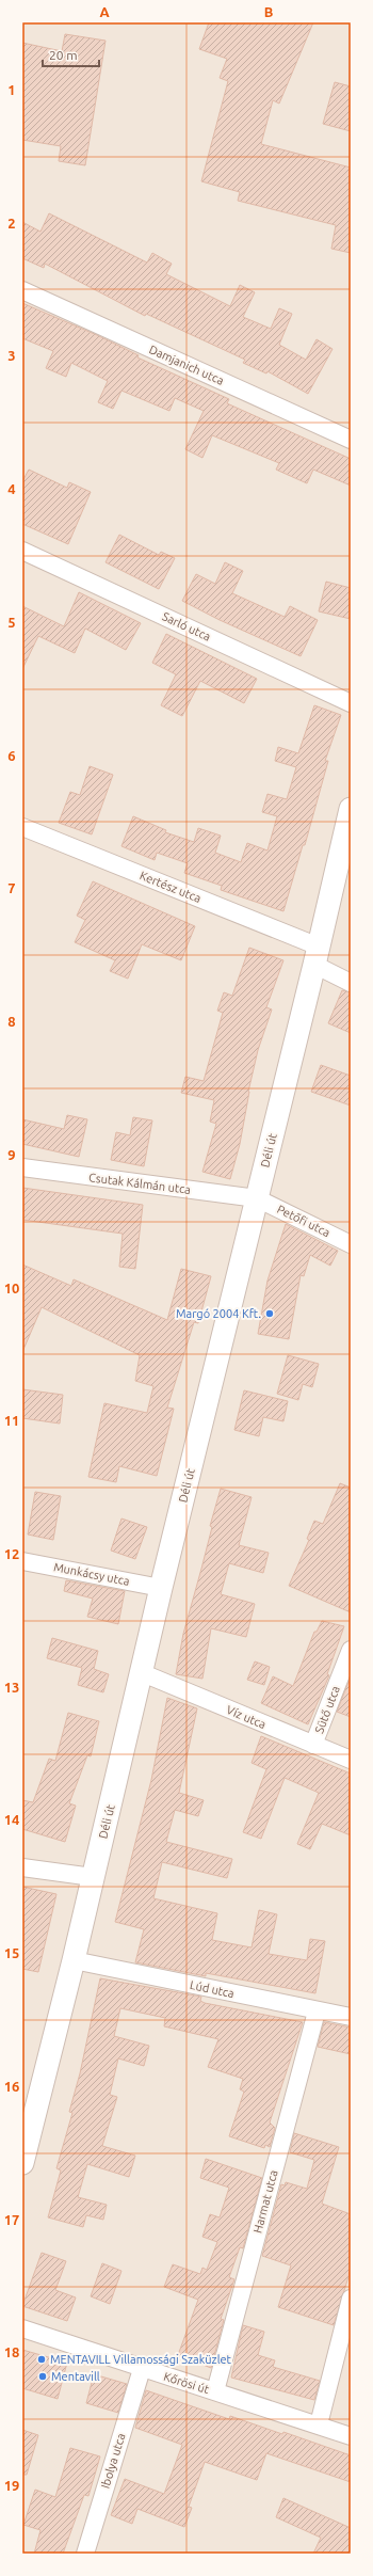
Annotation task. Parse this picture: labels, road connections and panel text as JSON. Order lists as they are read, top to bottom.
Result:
{
  "streets": {
    "street": [
      "Damjanich utca",
      "Sarló utca",
      "Kertész utca",
      "Déli út",
      "Csutak Kálmán utca",
      "Petőfi utca",
      "Munkácsy utca",
      "Sütő utca",
      "Víz utca",
      "Lúd utca",
      "Harmat utca",
      "Kőrösi út",
      "Ibolya utca"
    ]
  },
  "crossings": [
    ["Kertész utca", "Déli út"],
    ["Déli út", "Csutak Kálmán utca"],
    ["Déli út", "Petőfi utca"],
    ["Déli út", "Munkácsy utca"],
    ["Déli út", "Víz utca"],
    ["Déli út", "Lúd utca"],
    ["Csutak Kálmán utca", "Petőfi utca"],
    ["Sütő utca", "Víz utca"],
    ["Lúd utca", "Harmat utca"],
    ["Harmat utca", "Kőrösi út"],
    ["Kőrösi út", "Ibolya utca"]
  ],
  "places": ["Margó 2004 Kft.", "MENTAVILL Villamossági Szaküzlet", "Mentavill"],
  "scale_bar": "20 m",
  "grid": {
    "columns": ["A", "B"],
    "rows": [
      "1",
      "2",
      "3",
      "4",
      "5",
      "6",
      "7",
      "8",
      "9",
      "10",
      "11",
      "12",
      "13",
      "14",
      "15",
      "16",
      "17",
      "18",
      "19"
    ]
  }
}
